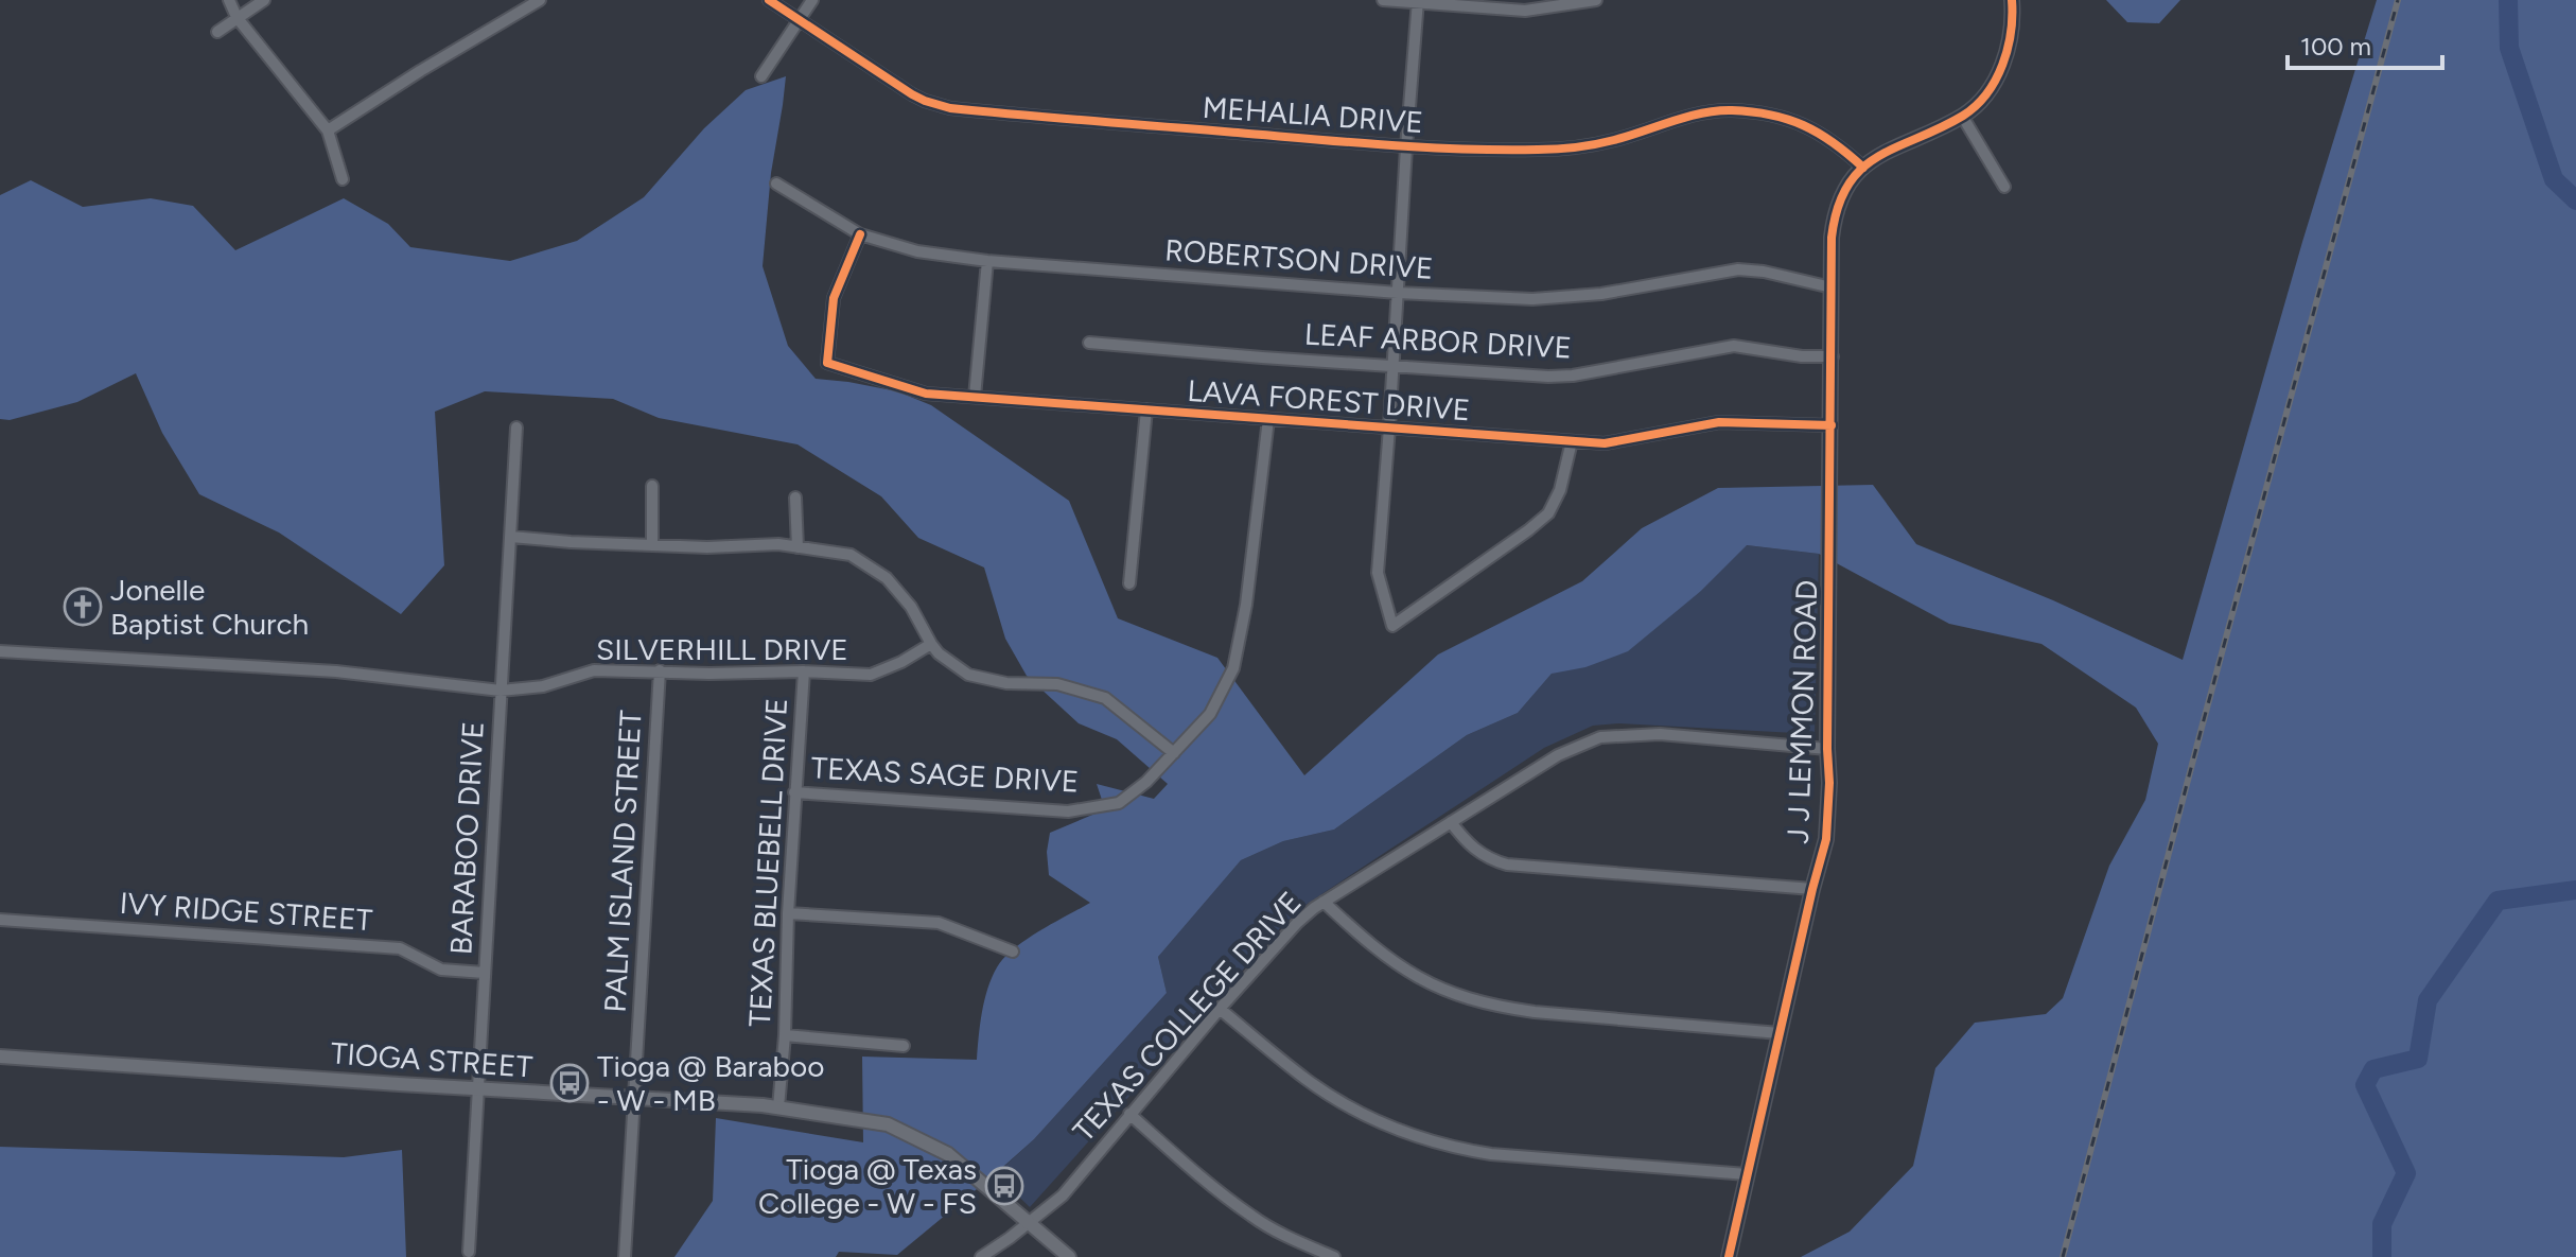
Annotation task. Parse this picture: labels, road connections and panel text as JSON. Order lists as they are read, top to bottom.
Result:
{
  "streets": {
    "street": [
      "MEHALIA DRIVE",
      "ROBERTSON DRIVE",
      "LEAF ARBOR DRIVE",
      "LAVA FOREST DRIVE",
      "SILVERHILL DRIVE",
      "J J LEMMON ROAD",
      "TEXAS SAGE DRIVE",
      "BARABOO DRIVE",
      "PALM ISLAND STREET",
      "TEXAS BLUEBELL DRIVE",
      "IVY RIDGE STREET",
      "TEXAS COLLEGE DRIVE",
      "TIOGA STREET"
    ]
  },
  "crossings": [
    ["MEHALIA DRIVE", "J J LEMMON ROAD"],
    ["ROBERTSON DRIVE", "LAVA FOREST DRIVE"],
    ["ROBERTSON DRIVE", "J J LEMMON ROAD"],
    ["LEAF ARBOR DRIVE", "J J LEMMON ROAD"],
    ["LAVA FOREST DRIVE", "J J LEMMON ROAD"],
    ["LAVA FOREST DRIVE", "TEXAS SAGE DRIVE"],
    ["SILVERHILL DRIVE", "BARABOO DRIVE"],
    ["SILVERHILL DRIVE", "PALM ISLAND STREET"],
    ["SILVERHILL DRIVE", "TEXAS BLUEBELL DRIVE"],
    ["J J LEMMON ROAD", "TEXAS COLLEGE DRIVE"],
    ["TEXAS SAGE DRIVE", "TEXAS BLUEBELL DRIVE"],
    ["BARABOO DRIVE", "IVY RIDGE STREET"],
    ["BARABOO DRIVE", "TIOGA STREET"],
    ["PALM ISLAND STREET", "TIOGA STREET"],
    ["TEXAS BLUEBELL DRIVE", "TIOGA STREET"],
    ["TEXAS COLLEGE DRIVE", "TIOGA STREET"]
  ],
  "places": {
    "church": ["Jonelle Baptist Church"],
    "bus stop": ["Tioga @ Baraboo - W - MB", "Tioga @ Texas College - W - FS"]
  },
  "scale_bar": "100 m"
}
